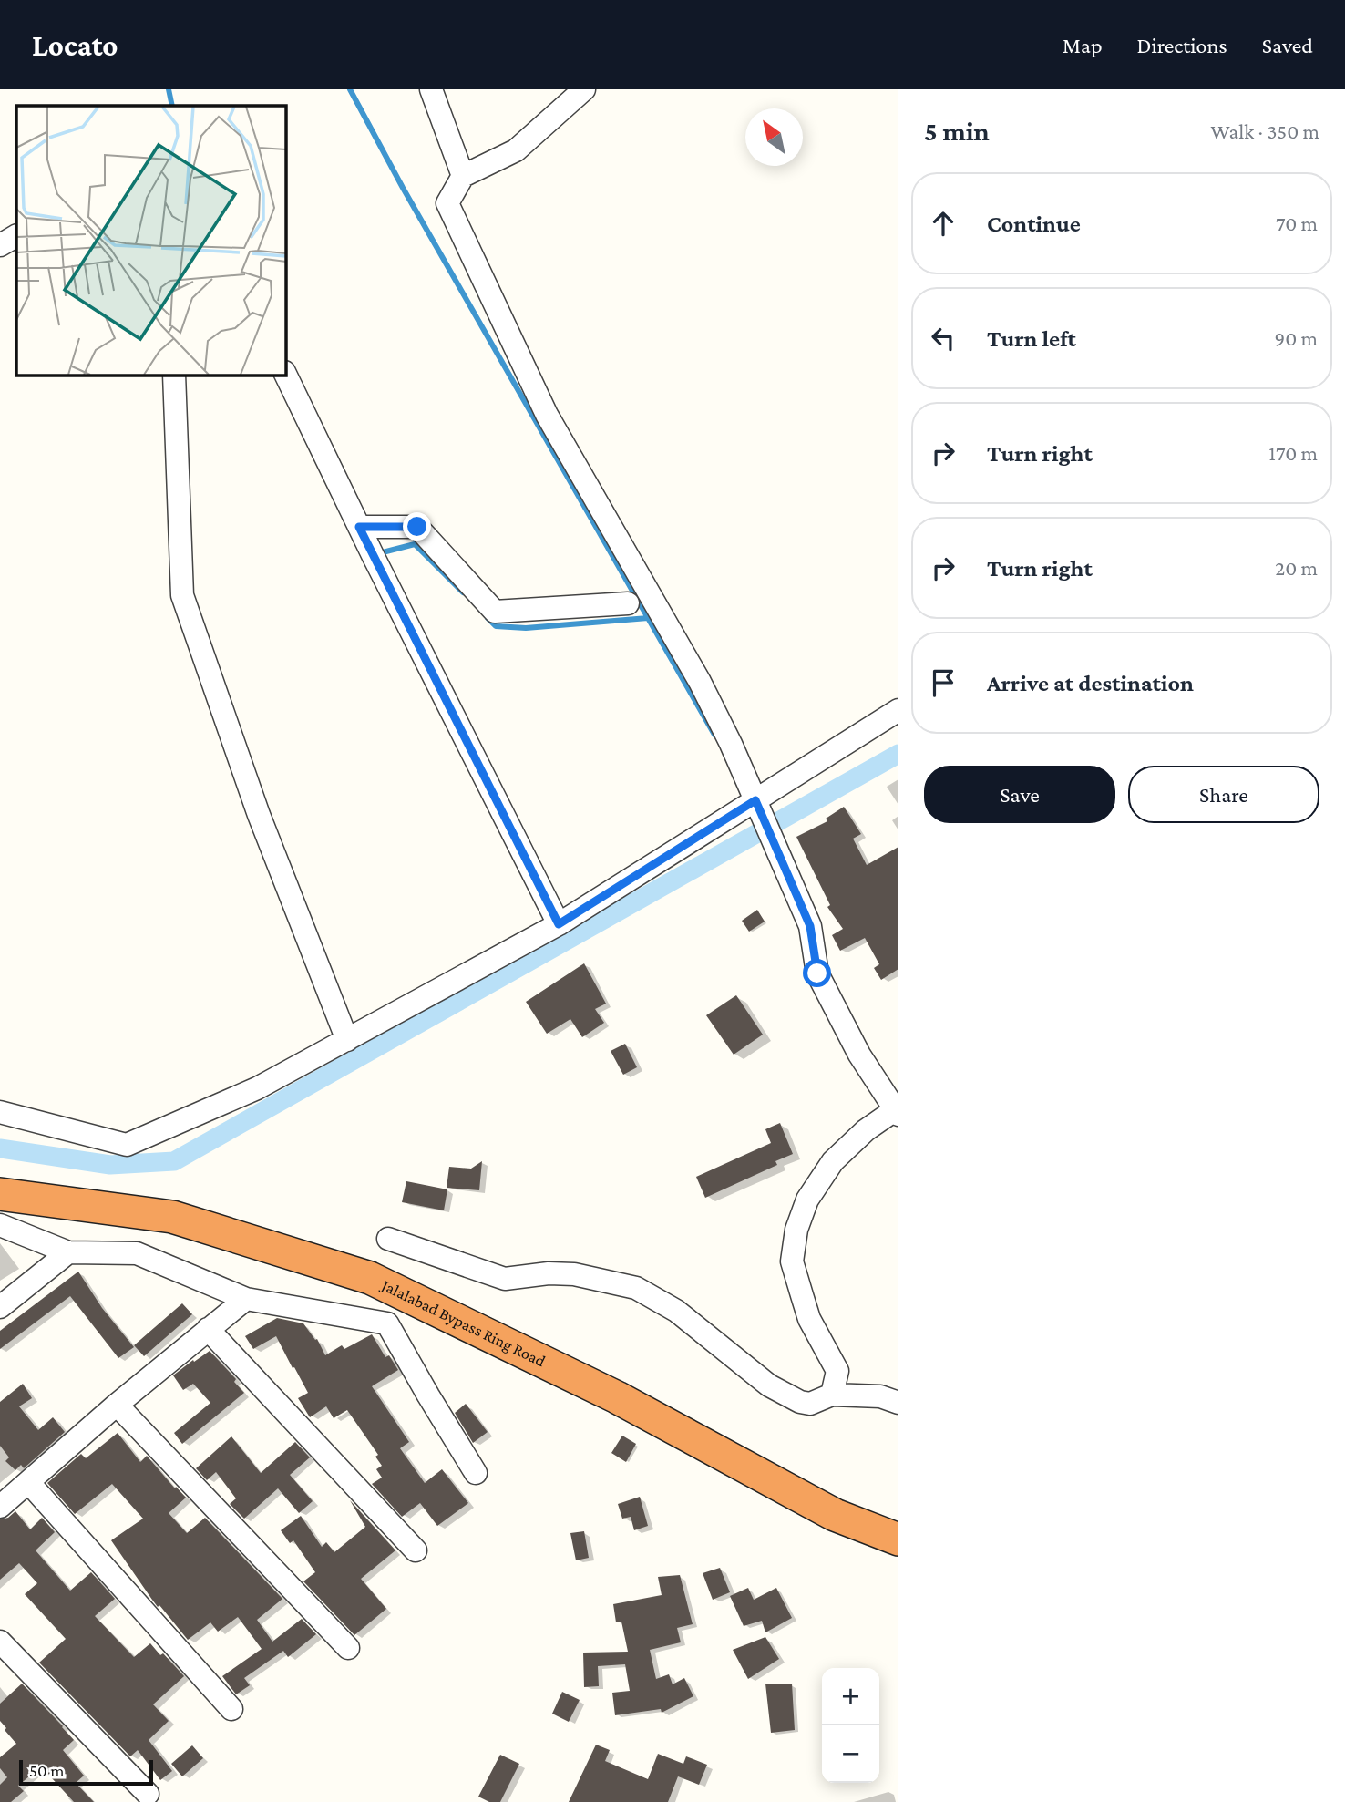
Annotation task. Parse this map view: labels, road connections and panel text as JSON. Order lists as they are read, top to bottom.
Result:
{
  "streets": {
    "highway": ["Jalalabad Bypass Ring Road"]
  },
  "scale_bar": "50 m",
  "north": "top left",
  "page": {
    "header": "Locato",
    "nav": ["Map", "Directions", "Saved"],
    "heading": ["5 min", "Walk · 350 m"],
    "list": [
      ["Continue", "70 m"],
      ["Turn left", "90 m"],
      ["Turn right", "170 m"],
      ["Turn right", "20 m"],
      "Arrive at destination"
    ],
    "buttons": ["Save", "Share"],
    "map_buttons": ["+", "−"],
    "scale": "50 m"
  }
}
